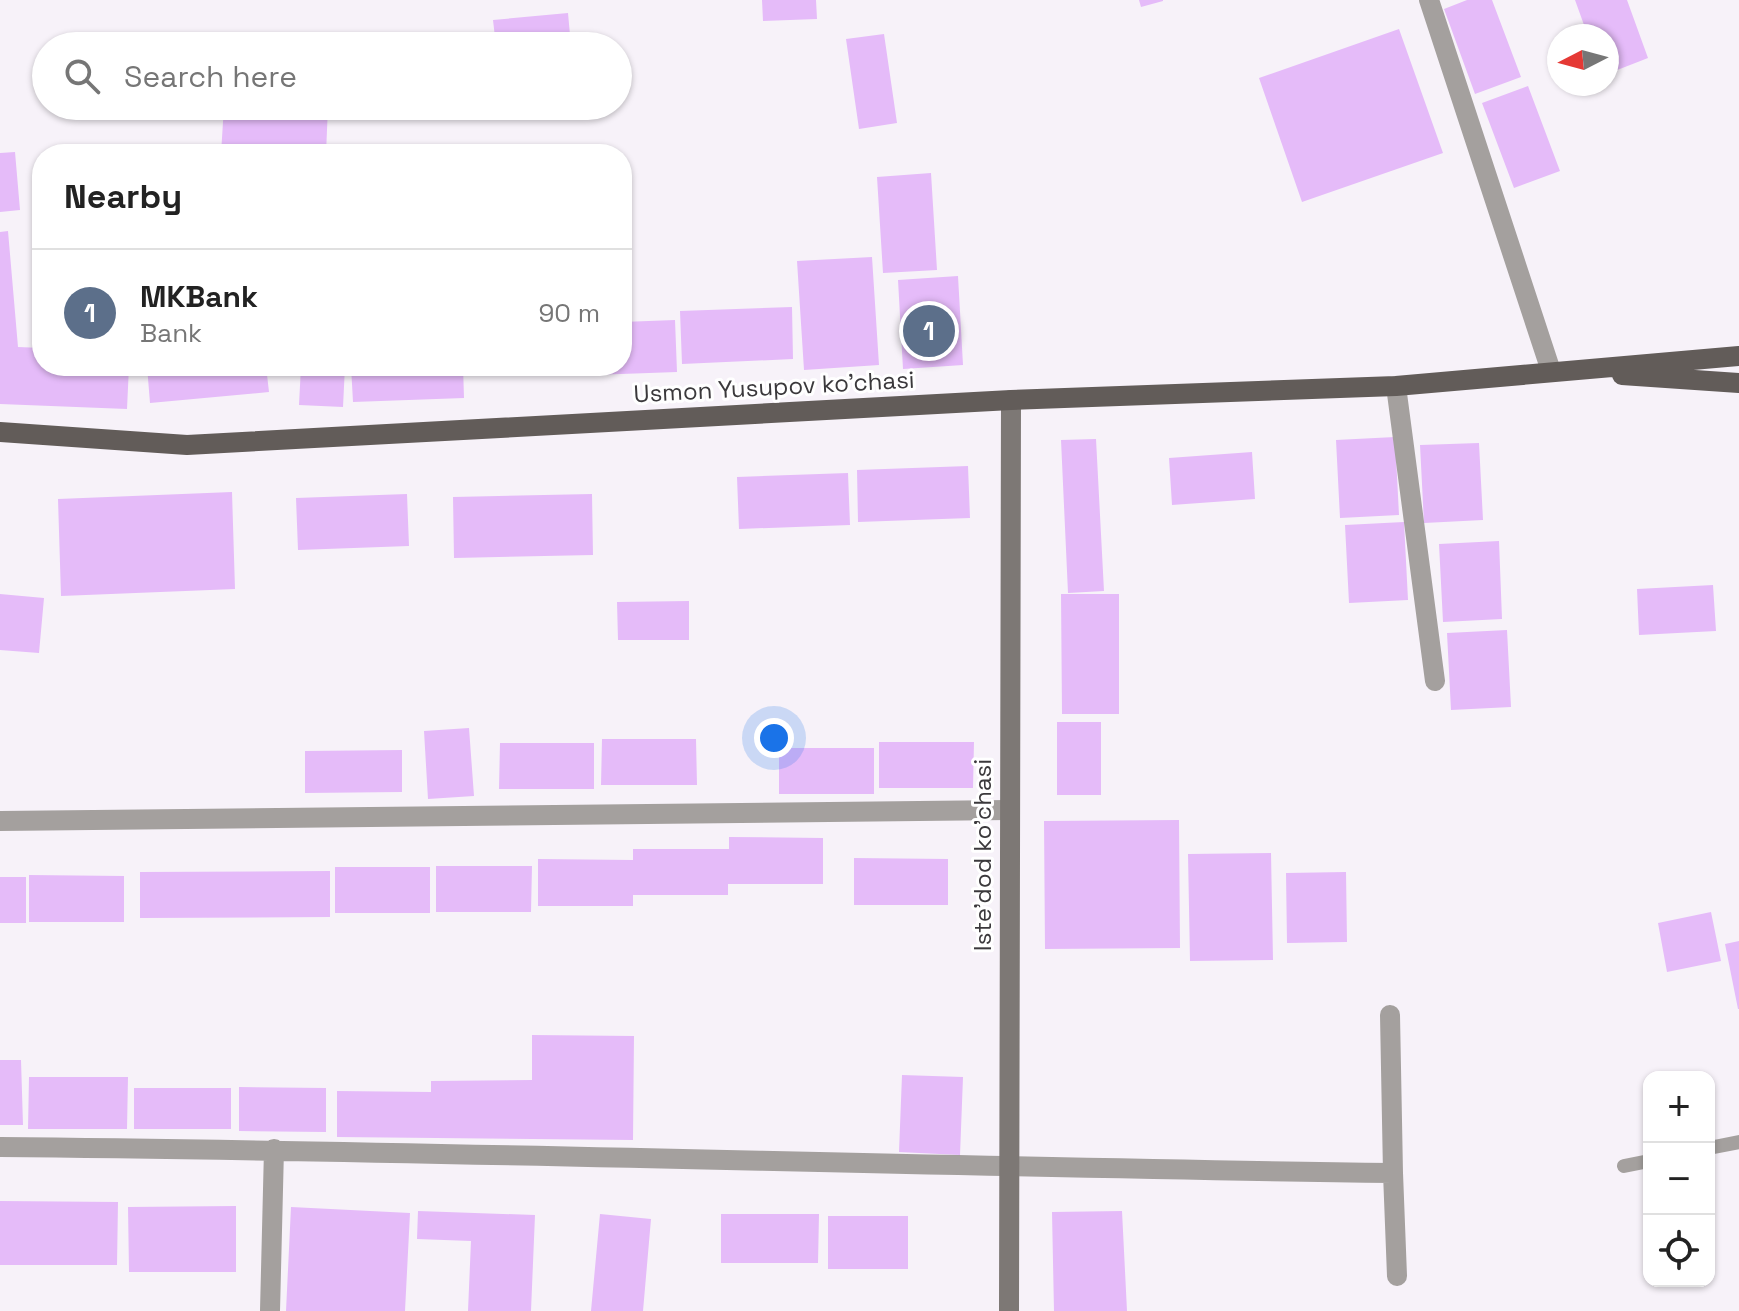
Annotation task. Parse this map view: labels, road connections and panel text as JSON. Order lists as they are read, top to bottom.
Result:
{
  "streets": {
    "main road": ["Usmon Yusupov ko'chasi"],
    "street": ["Iste'dod ko'chasi"]
  },
  "crossings": [
    ["Usmon Yusupov ko'chasi", "Iste'dod ko'chasi"]
  ],
  "north": "left",
  "page": {
    "search": "Search here",
    "heading": "Nearby",
    "list": [
      {
        "mark": "1",
        "name": "MKBank",
        "note": "Bank",
        "value": "90 m"
      }
    ],
    "pins": "1",
    "map_buttons": ["+", "−"]
  }
}
